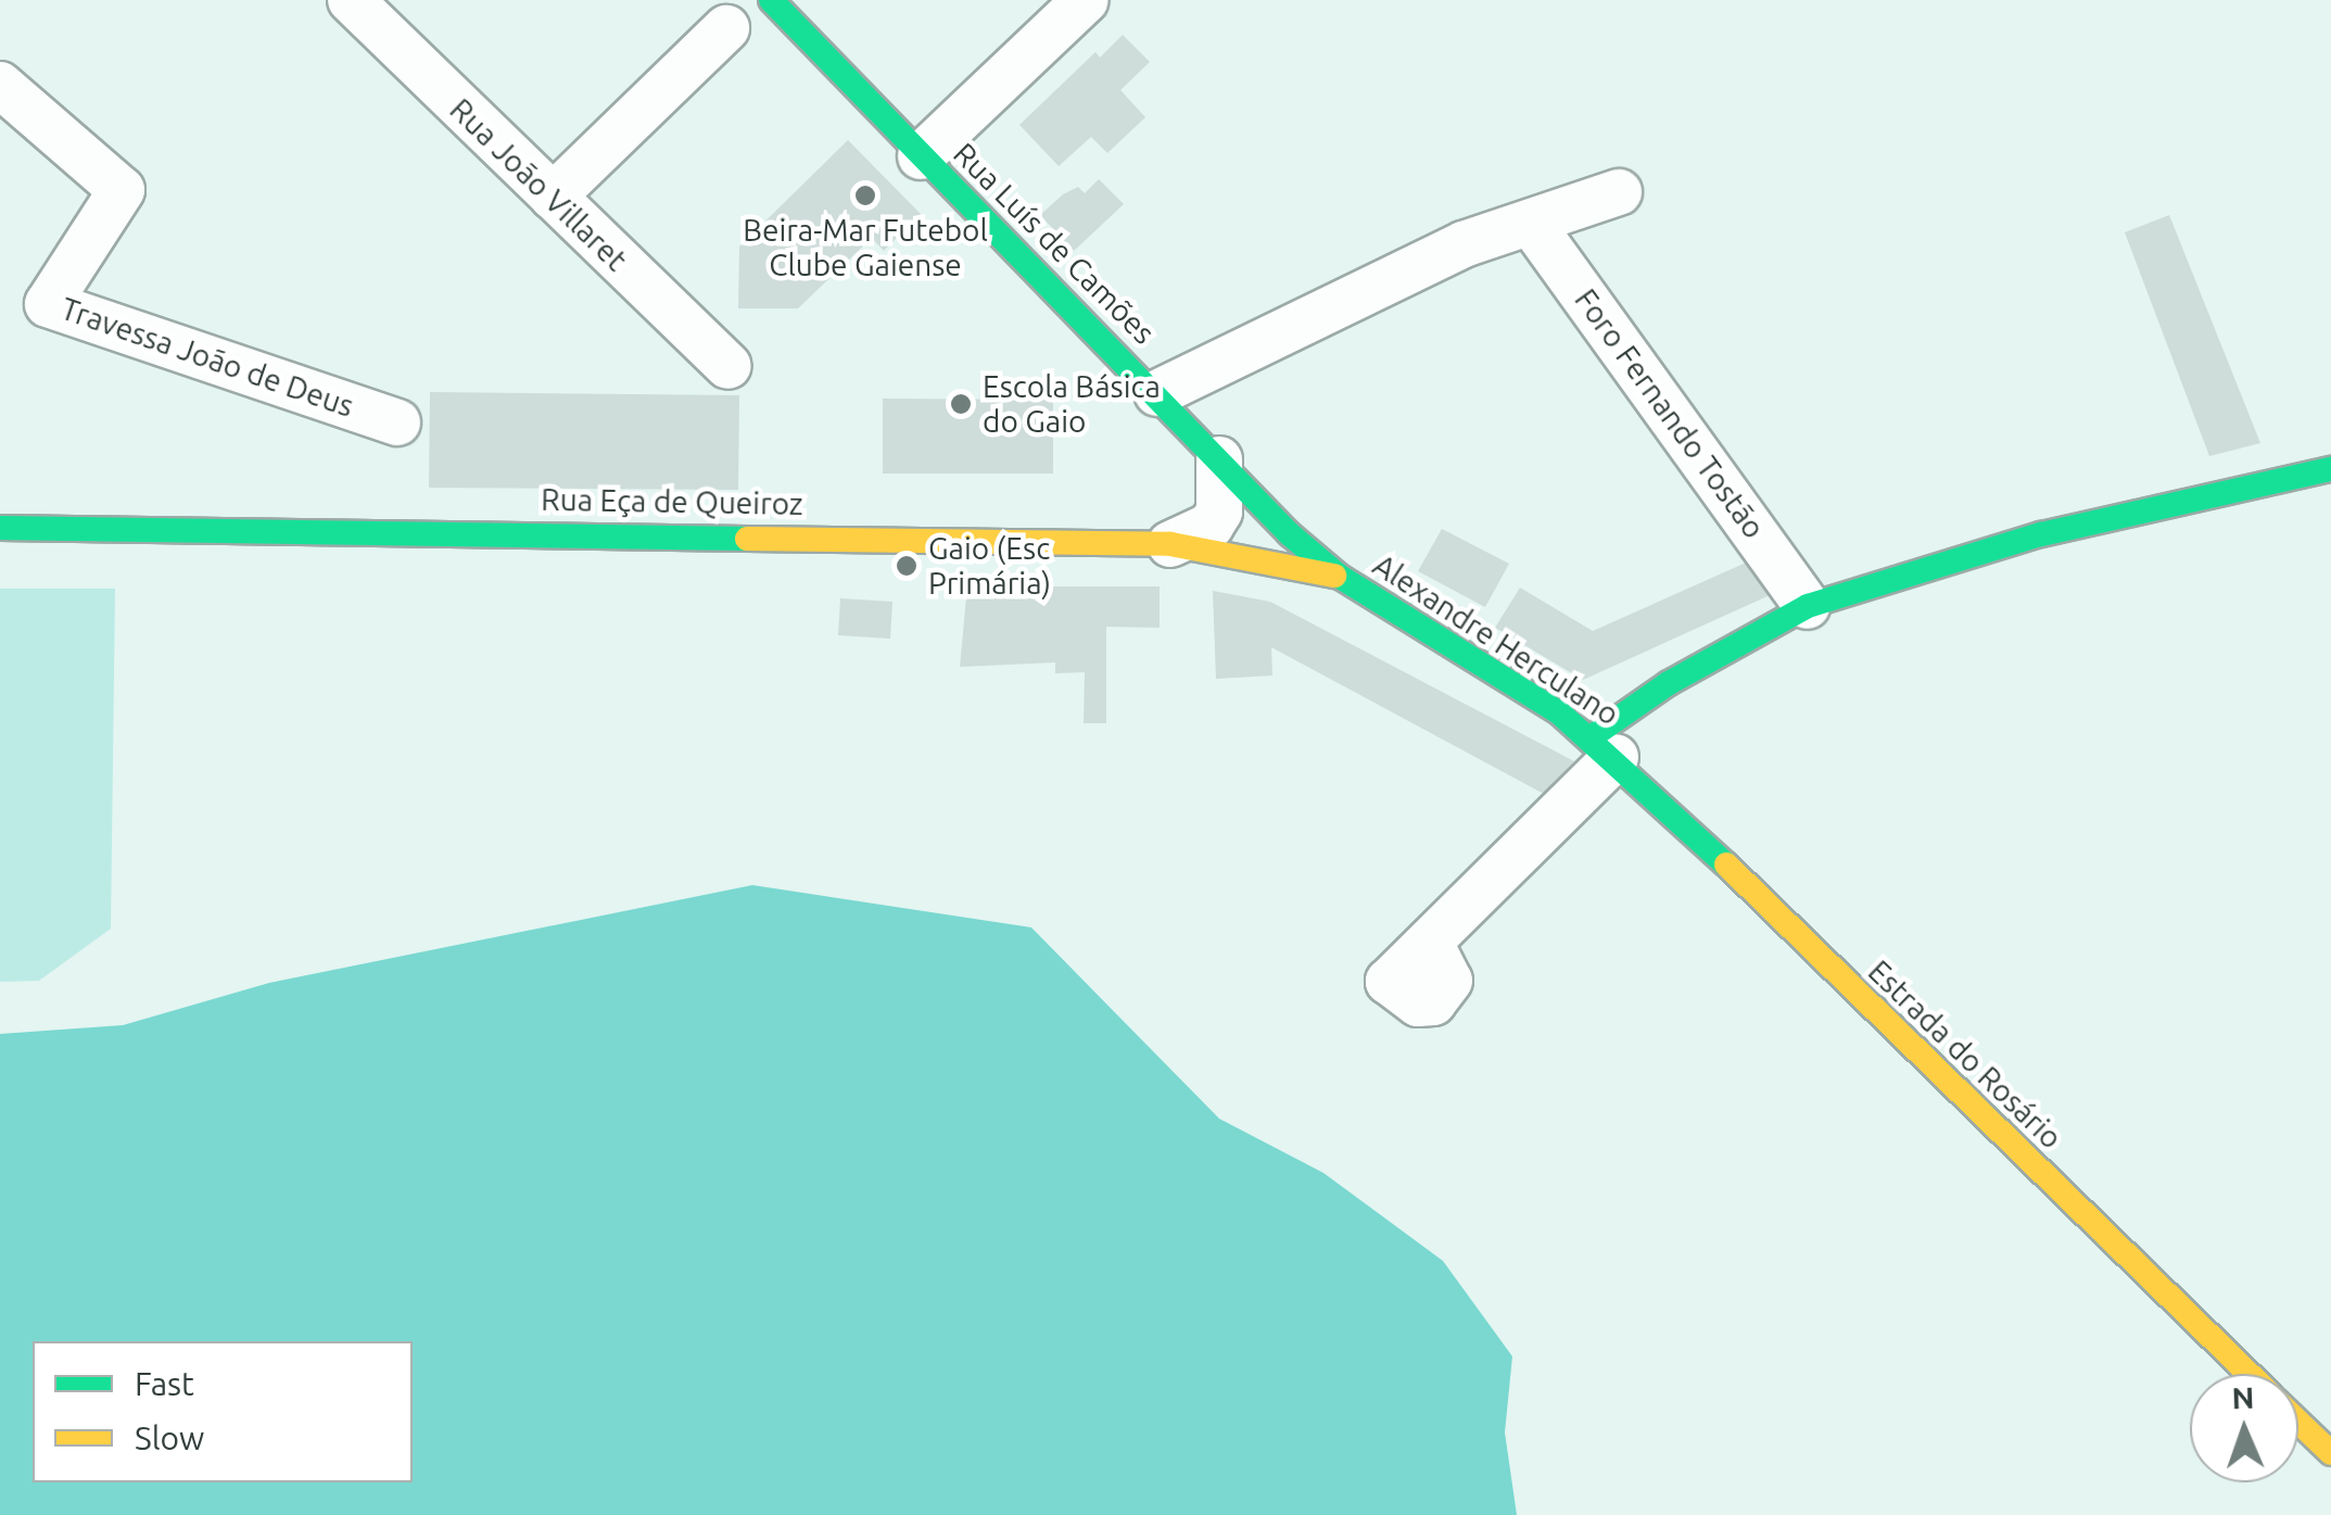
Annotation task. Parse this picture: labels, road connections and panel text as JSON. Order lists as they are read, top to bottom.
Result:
{
  "streets": {
    "street": [
      "Rua João Villaret",
      "Rua Luís de Camões",
      "Travessa João de Deus",
      "Foro Fernando Tostão",
      "Rua Eça de Queiroz",
      "Alexandre Herculano",
      "Estrada do Rosário"
    ]
  },
  "crossings": [
    ["Rua Luís de Camões", "Rua Eça de Queiroz"],
    ["Rua Luís de Camões", "Alexandre Herculano"],
    ["Rua Eça de Queiroz", "Alexandre Herculano"],
    ["Alexandre Herculano", "Estrada do Rosário"]
  ],
  "places": ["Beira-Mar Futebol Clube Gaiense", "Escola Básica do Gaio", "Gaio (Esc Primária)"],
  "legend": ["Fast", "Slow"],
  "north": "top"
}
